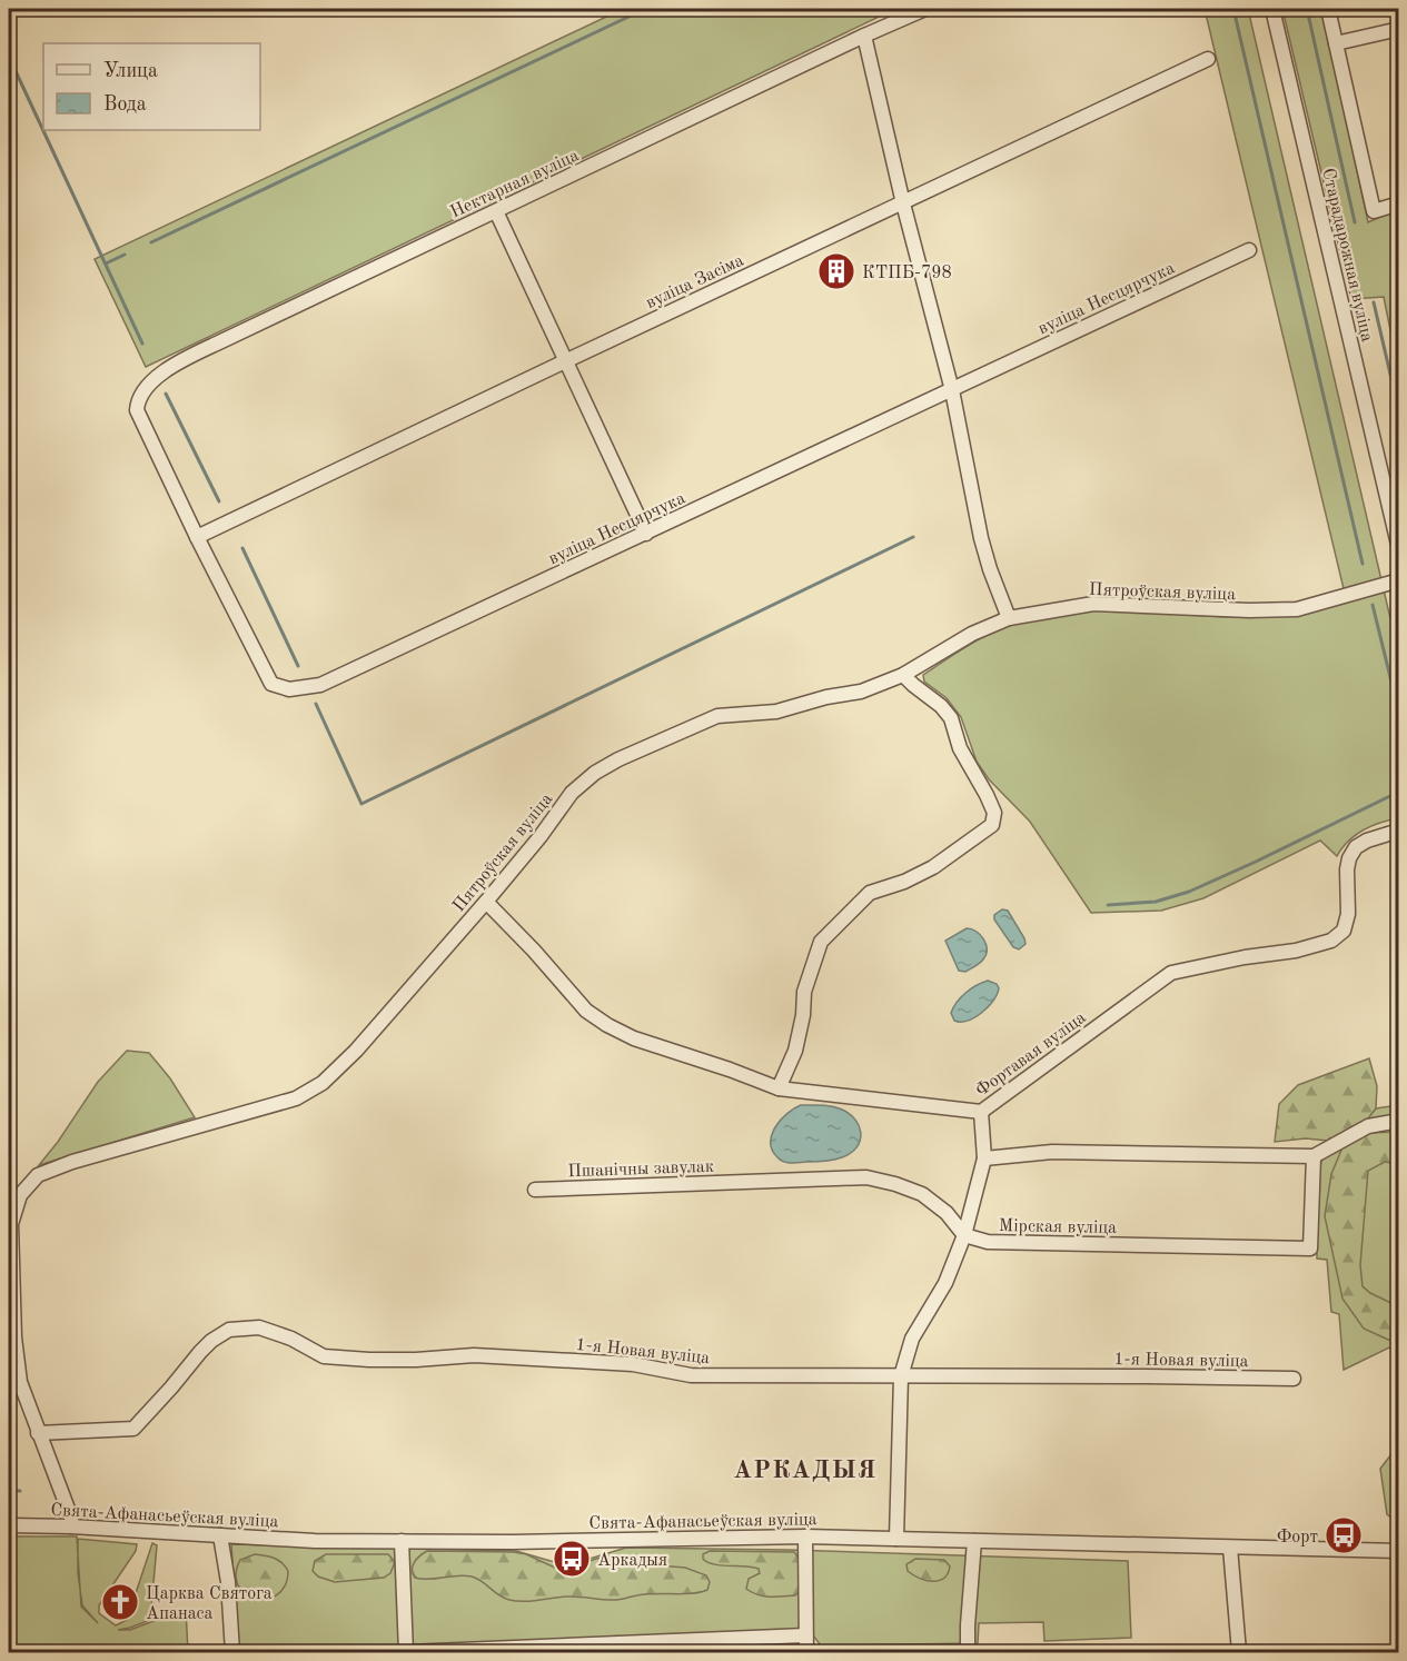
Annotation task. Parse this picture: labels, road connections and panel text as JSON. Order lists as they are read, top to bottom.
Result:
{
  "streets": {
    "street": [
      "Нектарная вуліца",
      "Старадарожная вуліца",
      "вуліца Засіма",
      "вуліца Несцярчука",
      "Пятроўская вуліца",
      "Фортавая вуліца",
      "Пшанічны завулак",
      "Мірская вуліца",
      "1-я Новая вуліца",
      "Свята-Афанасьеўская вуліца"
    ]
  },
  "crossings": [
    ["Нектарная вуліца", "вуліца Несцярчука"],
    ["вуліца Засіма", "вуліца Несцярчука"],
    ["Пятроўская вуліца", "Фортавая вуліца"],
    ["Пятроўская вуліца", "1-я Новая вуліца"],
    ["Пятроўская вуліца", "Свята-Афанасьеўская вуліца"],
    ["Пшанічны завулак", "Мірская вуліца"]
  ],
  "districts": ["АРКАДЫЯ"],
  "places": {
    "building": ["КТПБ-798"],
    "bus stop": ["Форт", "Аркадыя"],
    "church": ["Царква Святога Апанаса"]
  },
  "legend": ["Улица", "Вода"]
}
